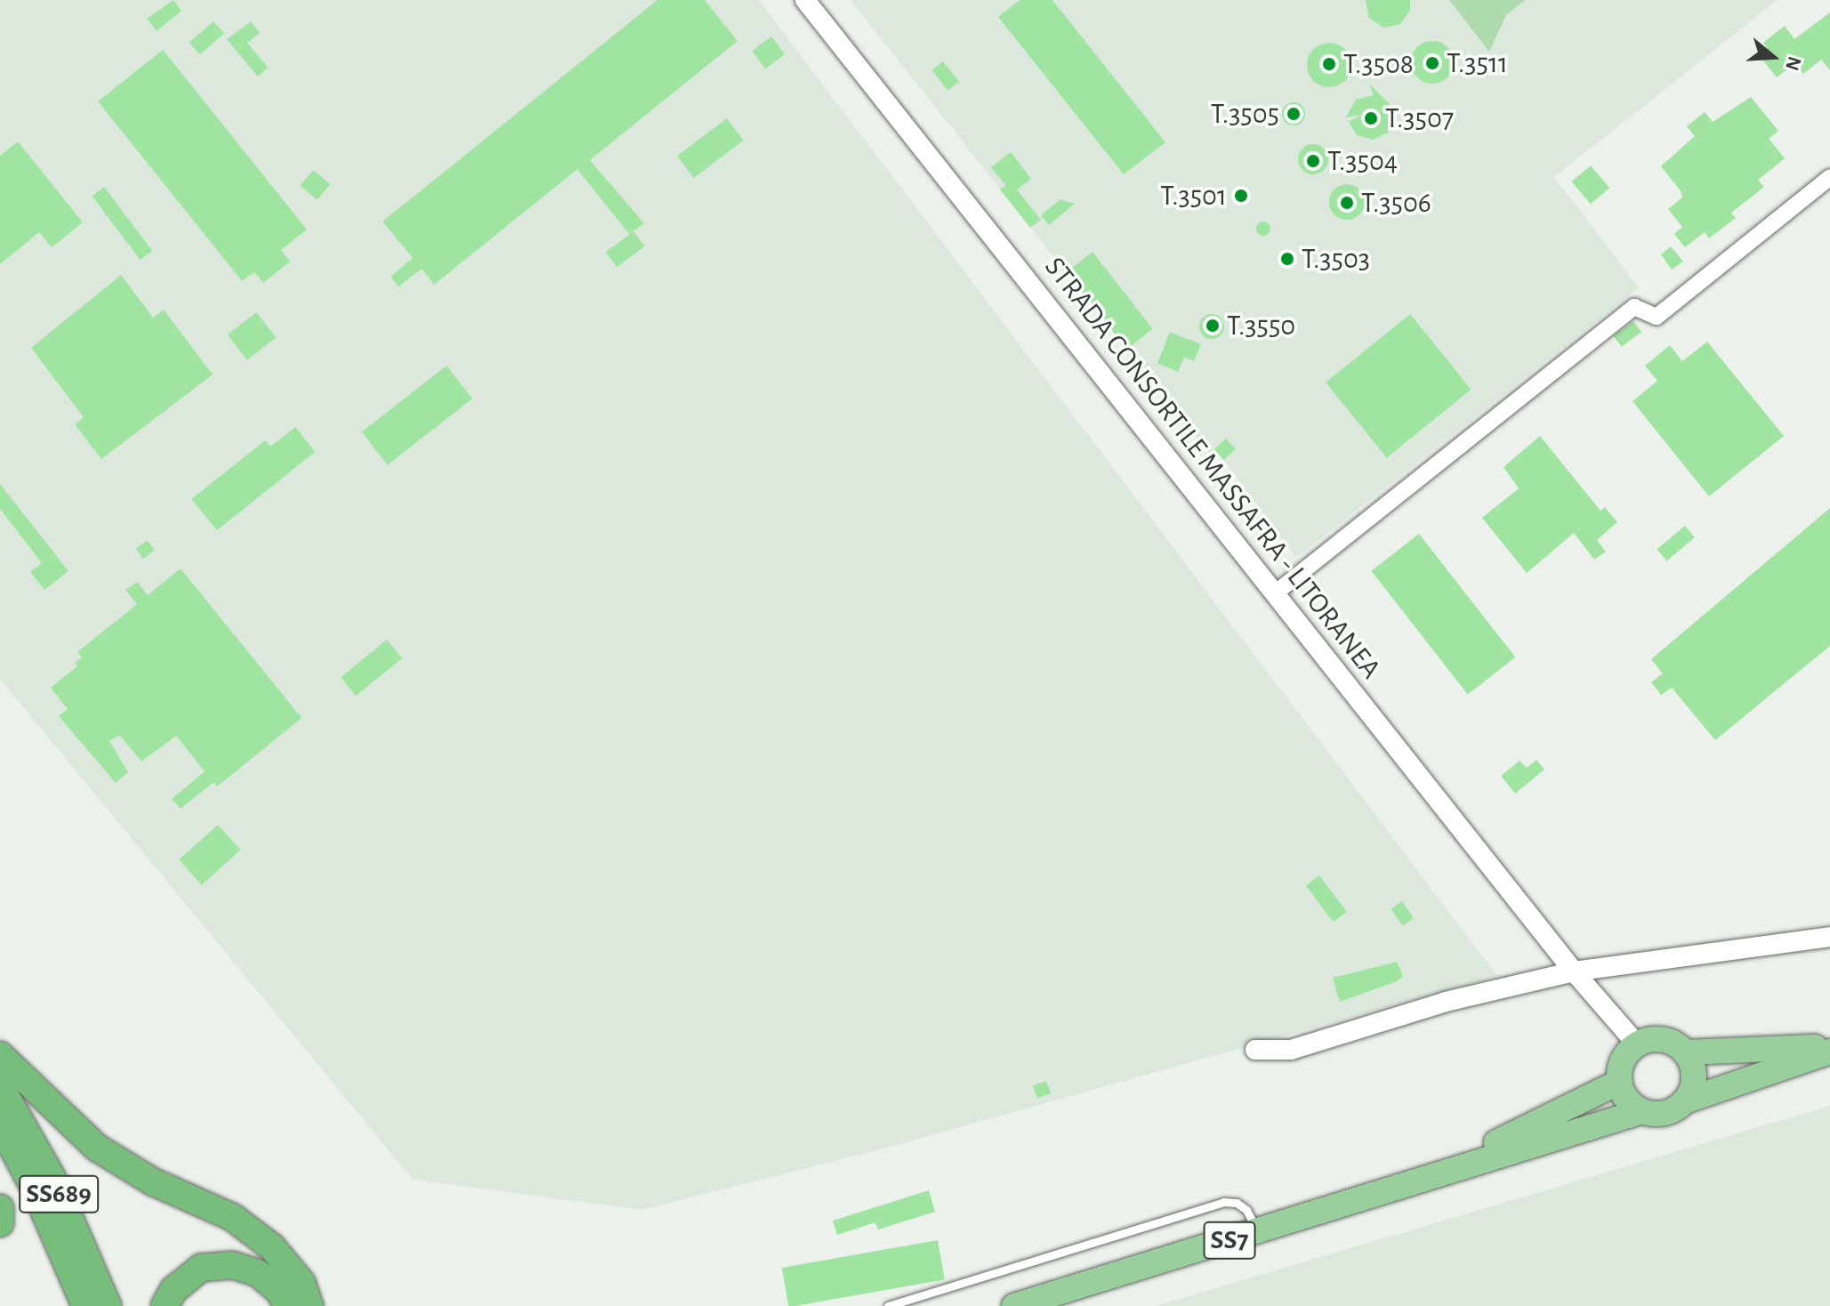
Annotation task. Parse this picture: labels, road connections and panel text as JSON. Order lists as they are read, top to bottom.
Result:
{
  "streets": {
    "highway": ["SS689"],
    "main road": ["SS7"],
    "street": ["STRADA CONSORTILE MASSAFRA - LITORANEA"]
  },
  "crossings": [
    ["STRADA CONSORTILE MASSAFRA - LITORANEA", "SS7"]
  ],
  "places": [
    "T.3511",
    "T.3508",
    "T.3505",
    "T.3507",
    "T.3504",
    "T.3501",
    "T.3506",
    "T.3503",
    "T.3550"
  ],
  "north": "right"
}
